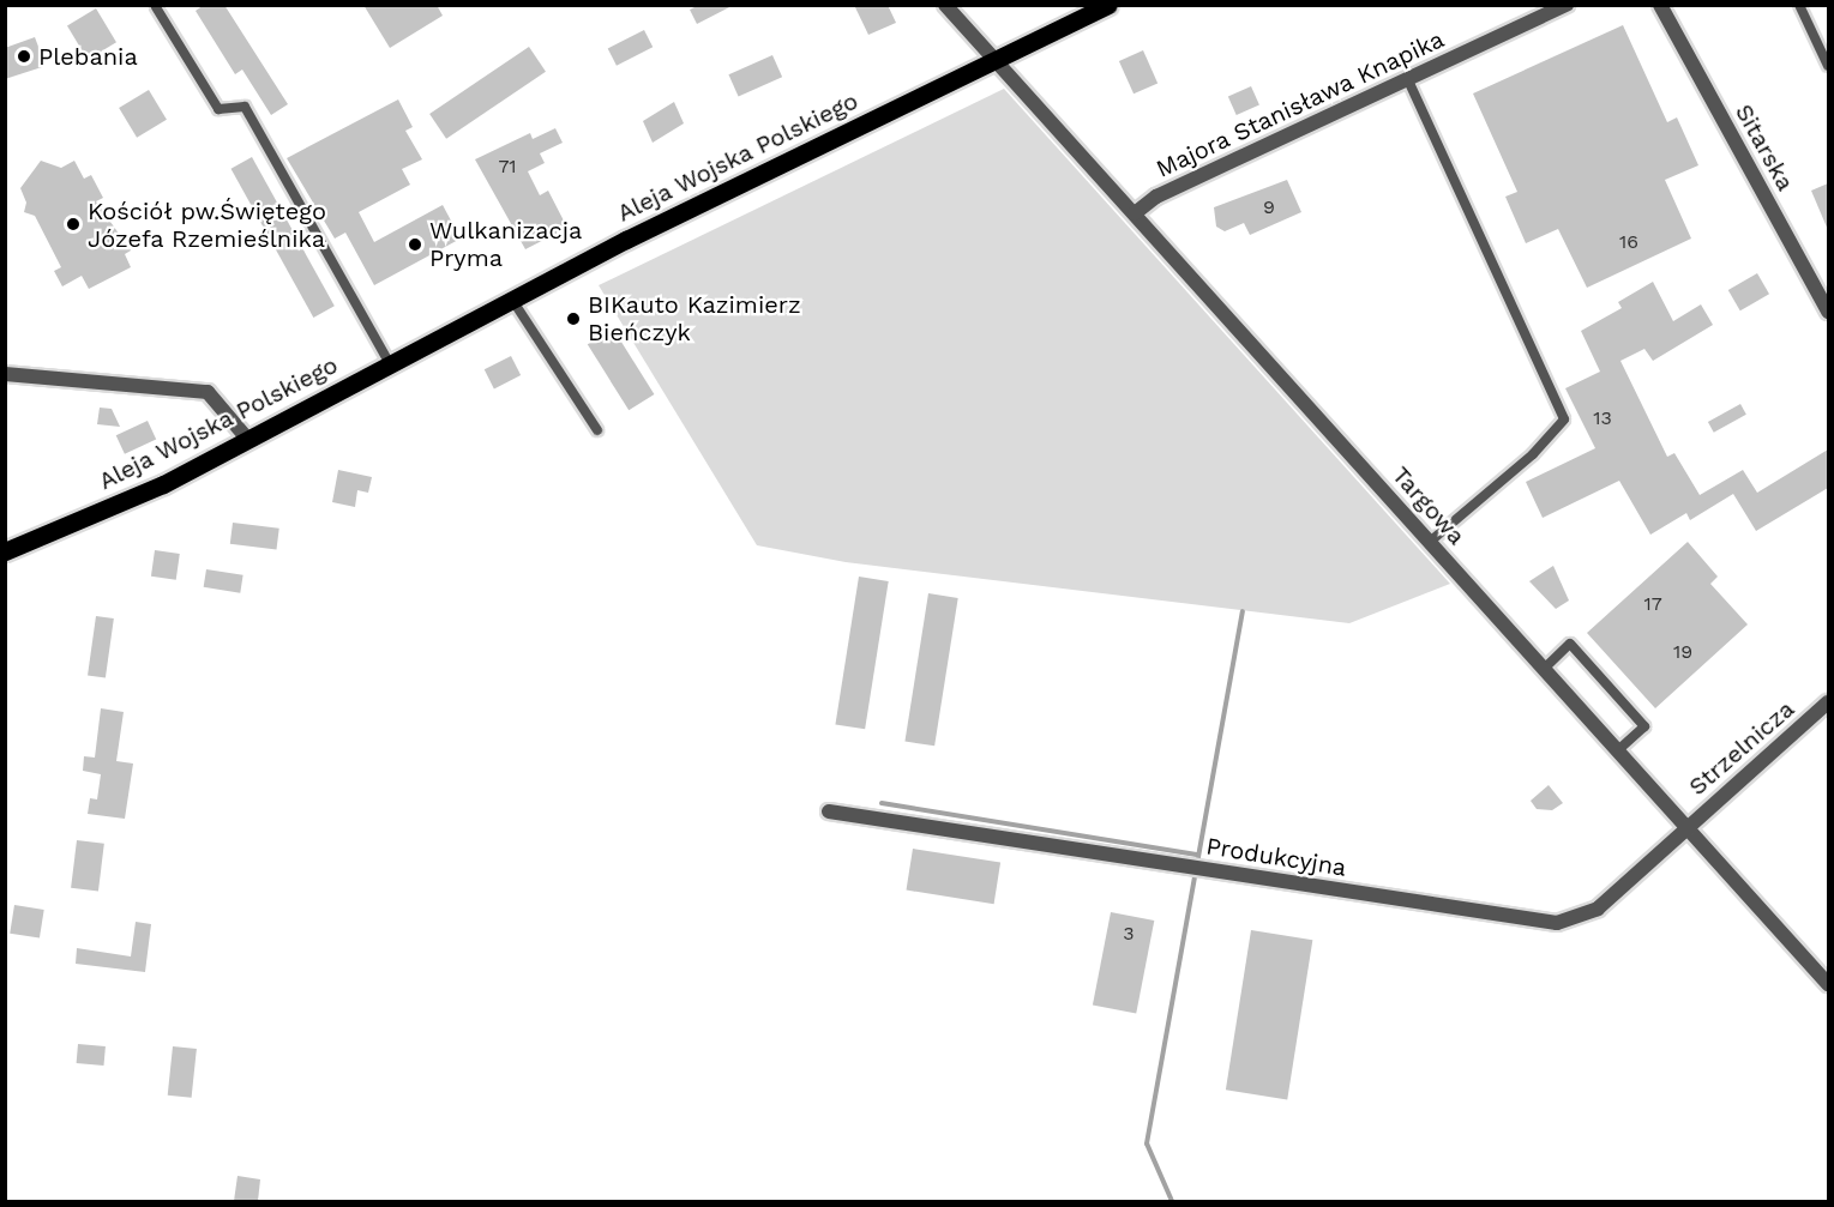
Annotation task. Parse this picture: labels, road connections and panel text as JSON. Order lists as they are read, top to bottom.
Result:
{
  "streets": {
    "main road": ["Aleja Wojska Polskiego"],
    "street": [
      "Majora Stanisława Knapika",
      "Sitarska",
      "Targowa",
      "Strzelnicza",
      "Produkcyjna"
    ]
  },
  "crossings": [
    ["Majora Stanisława Knapika", "Targowa"],
    ["Aleja Wojska Polskiego", "Targowa"],
    ["Targowa", "Strzelnicza"],
    ["Targowa", "Produkcyjna"],
    ["Strzelnicza", "Produkcyjna"]
  ],
  "places": [
    "Plebania",
    "Kościół pw.Świętego Józefa Rzemieślnika",
    "Wulkanizacja Pryma",
    "BIKauto Kazimierz Bieńczyk"
  ],
  "house_numbers": [
    "71",
    "9",
    "16",
    "13",
    "17",
    "19",
    "3"
  ]
}
